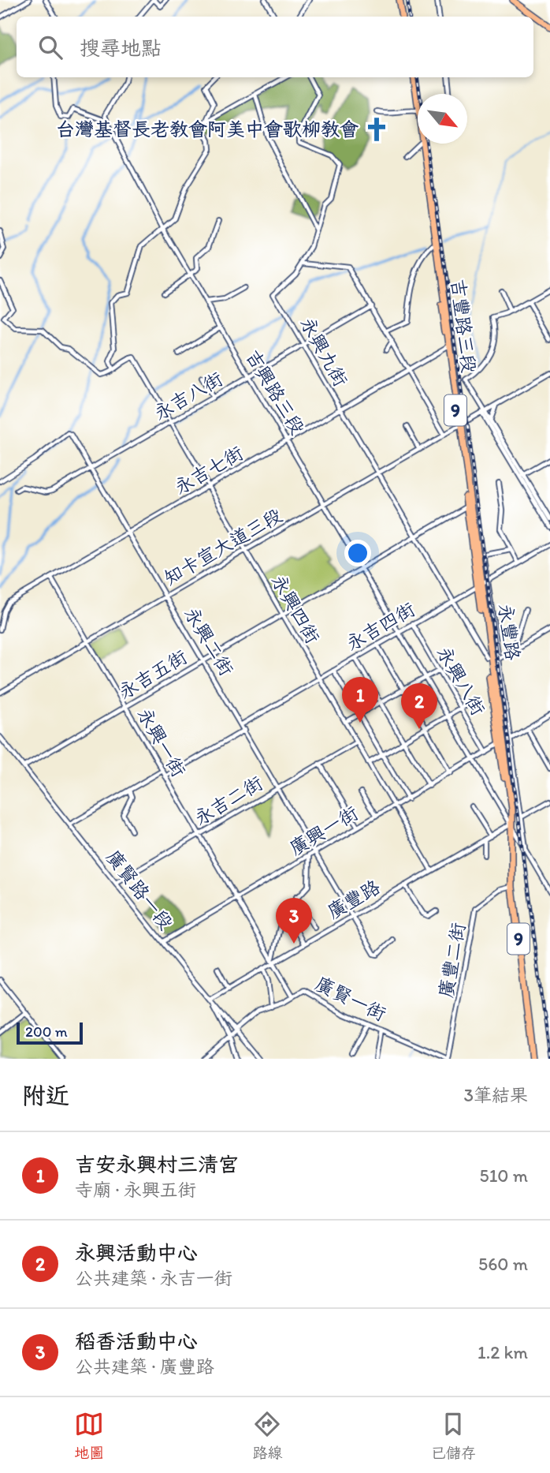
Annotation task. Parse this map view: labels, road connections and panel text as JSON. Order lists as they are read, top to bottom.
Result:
{
  "streets": {
    "main road": ["吉豐路三段", "9"],
    "street": [
      "永興九街",
      "吉興路三段",
      "永吉八街",
      "永吉七街",
      "知卡宣大道三段",
      "永興四街",
      "永吉四街",
      "永豐路",
      "永興二街",
      "永吉五街",
      "永興八街",
      "永興一街",
      "永吉二街",
      "廣興一街",
      "廣賢路一段",
      "廣豐路",
      "廣豐二街",
      "廣賢一街"
    ]
  },
  "crossings": [
    ["吉豐路三段", "永興九街"],
    ["吉豐路三段", "9"],
    ["吉豐路三段", "永吉七街"],
    ["吉豐路三段", "知卡宣大道三段"],
    ["吉豐路三段", "永吉四街"],
    ["吉豐路三段", "永吉五街"],
    ["吉豐路三段", "廣興一街"],
    ["永興九街", "永吉八街"],
    ["永興九街", "永吉七街"],
    ["永興九街", "知卡宣大道三段"],
    ["永興九街", "永吉四街"],
    ["永興九街", "永吉五街"],
    ["吉興路三段", "永吉八街"],
    ["吉興路三段", "9"],
    ["吉興路三段", "永吉七街"],
    ["吉興路三段", "知卡宣大道三段"],
    ["吉興路三段", "永吉四街"],
    ["吉興路三段", "永豐路"],
    ["吉興路三段", "永吉五街"],
    ["吉興路三段", "廣興一街"],
    ["吉興路三段", "廣豐路"],
    ["永吉八街", "永興四街"],
    ["永吉八街", "永興二街"],
    ["9", "廣興一街"],
    ["9", "廣豐路"],
    ["9", "廣豐二街"],
    ["永吉七街", "永興四街"],
    ["永吉七街", "永興二街"],
    ["永吉七街", "永興一街"],
    ["知卡宣大道三段", "永興四街"],
    ["知卡宣大道三段", "永興二街"],
    ["知卡宣大道三段", "永興一街"],
    ["永興四街", "永吉四街"],
    ["永興四街", "永吉五街"],
    ["永興四街", "永吉二街"],
    ["永興四街", "廣興一街"],
    ["永興四街", "廣豐路"],
    ["永吉四街", "永豐路"],
    ["永吉四街", "永興二街"],
    ["永吉四街", "永興八街"],
    ["永興二街", "永吉五街"],
    ["永興二街", "永吉二街"],
    ["永興二街", "廣興一街"],
    ["永興二街", "廣豐路"],
    ["永吉五街", "永興一街"],
    ["永吉五街", "廣賢路一段"],
    ["永興八街", "廣興一街"],
    ["永興一街", "永吉二街"],
    ["永興一街", "廣賢一街"],
    ["永吉二街", "廣賢路一段"],
    ["永吉二街", "廣賢一街"],
    ["廣興一街", "廣賢路一段"],
    ["廣興一街", "廣賢一街"],
    ["廣賢路一段", "廣豐路"],
    ["廣豐路", "廣賢一街"],
    ["廣豐二街", "廣賢一街"]
  ],
  "places": {
    "church": ["台灣基督長老教會阿美中會歌柳教會"]
  },
  "scale_bar": "200 m",
  "north": "bottom right",
  "page": {
    "search": "搜尋地點",
    "pins": ["1", "2", "3"],
    "scale": "200 m",
    "heading": ["附近", "3筆結果"],
    "list": [
      {
        "mark": "1",
        "name": "吉安永興村三清宮",
        "note": "寺廟 · 永興五街",
        "value": "510 m"
      },
      {
        "mark": "2",
        "name": "永興活動中心",
        "note": "公共建築 · 永吉一街",
        "value": "560 m"
      },
      {
        "mark": "3",
        "name": "稻香活動中心",
        "note": "公共建築 · 廣豐路",
        "value": "1.2 km"
      }
    ],
    "nav": ["地圖", "路線", "已儲存"]
  }
}
